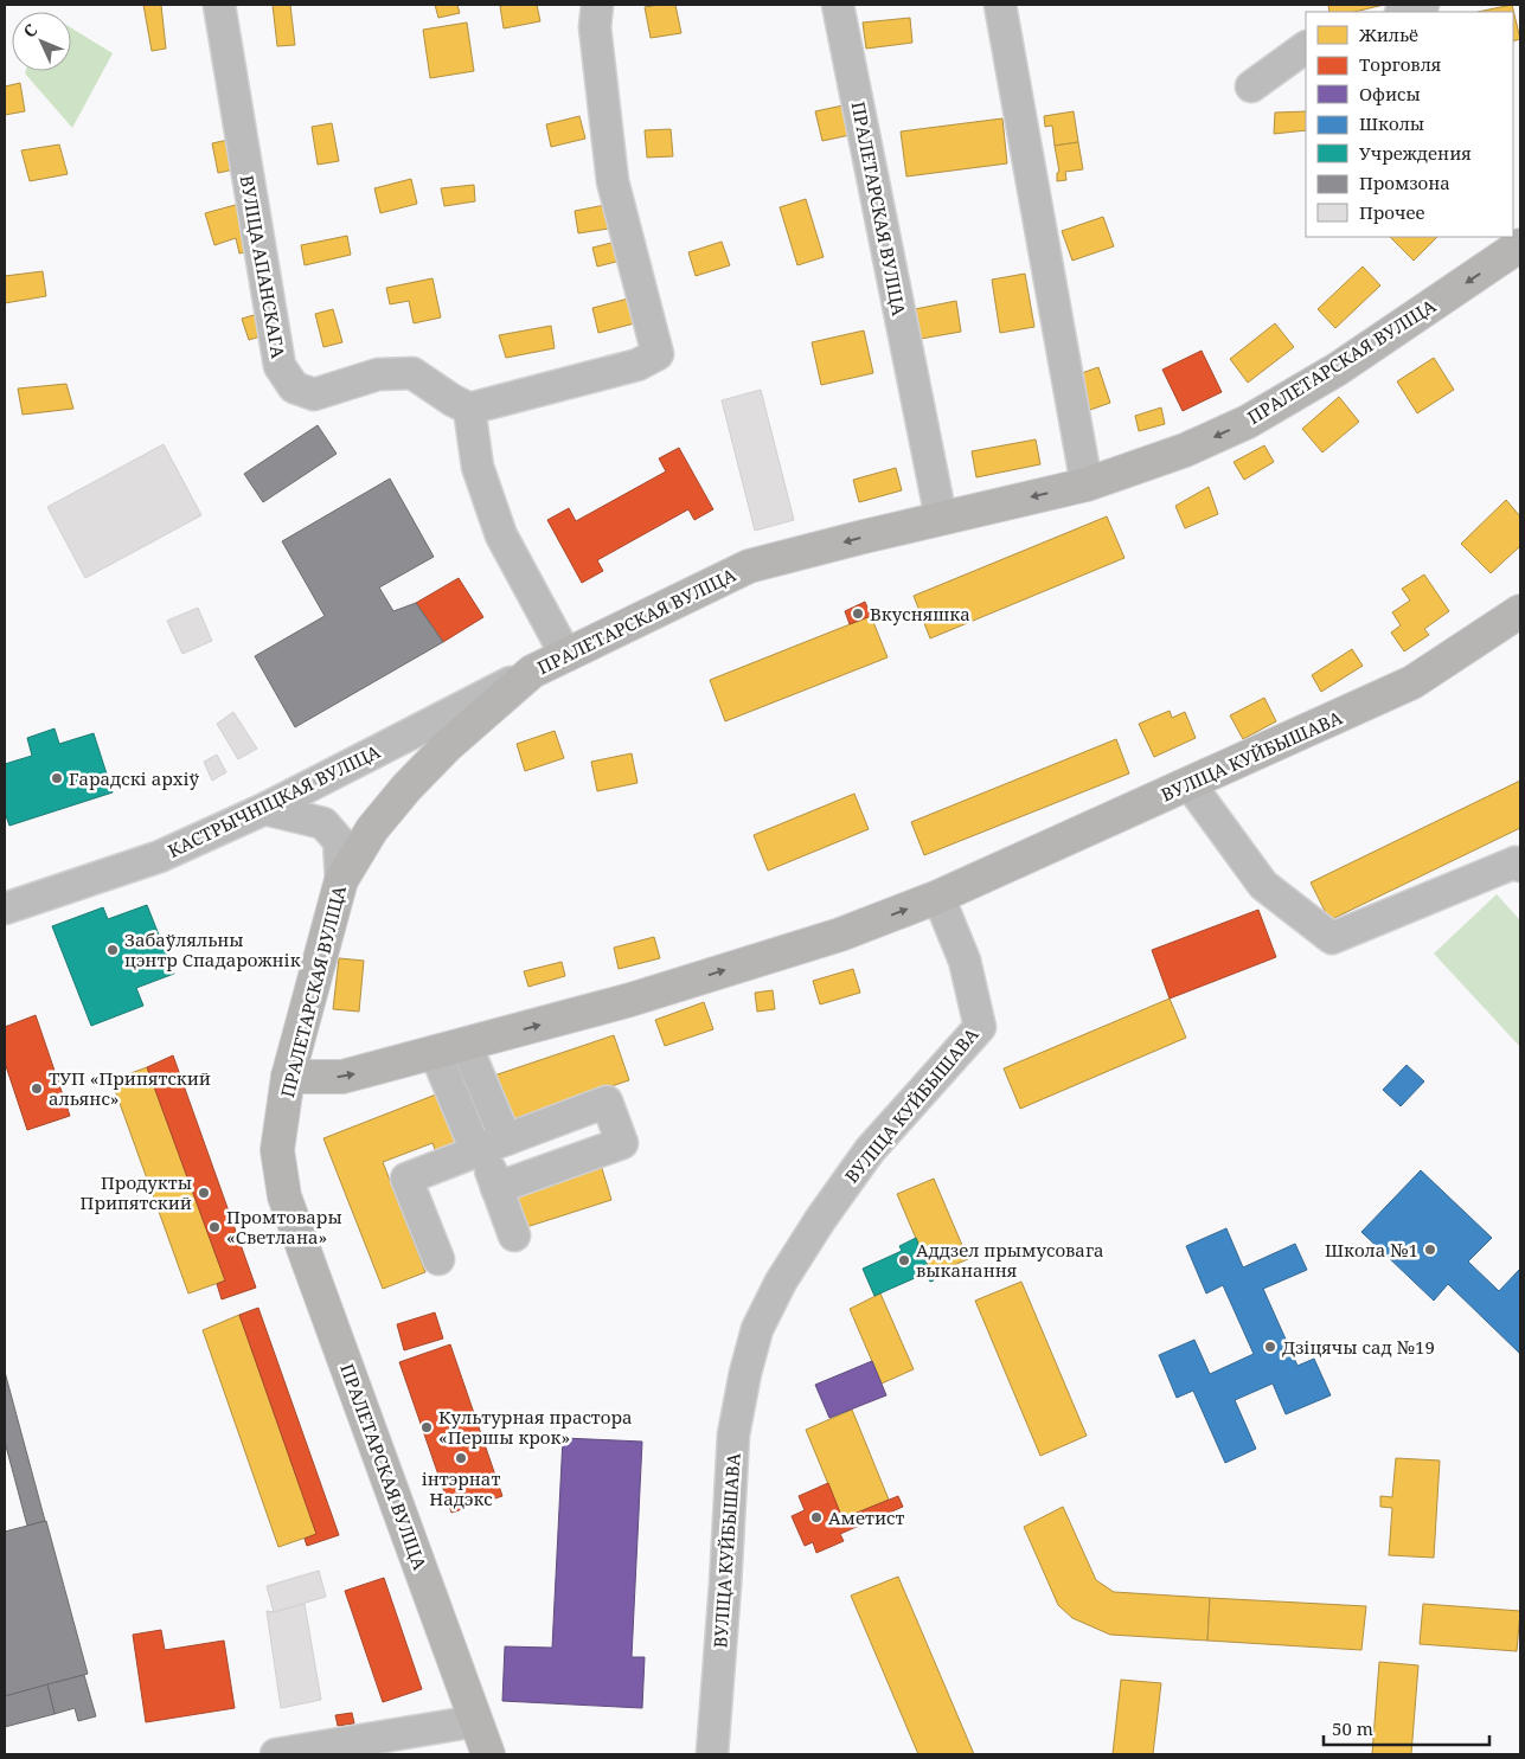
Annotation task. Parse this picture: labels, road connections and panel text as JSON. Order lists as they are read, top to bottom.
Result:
{
  "streets": {
    "main road": ["ПРАЛЕТАРСКАЯ ВУЛІЦА", "ВУЛІЦА КУЙБЫШАВА"],
    "street": ["ВУЛІЦА АПАНСКАГА", "КАСТРЫЧНІЦКАЯ ВУЛІЦА"]
  },
  "crossings": [
    ["ПРАЛЕТАРСКАЯ ВУЛІЦА", "ВУЛІЦА КУЙБЫШАВА"],
    ["ПРАЛЕТАРСКАЯ ВУЛІЦА", "КАСТРЫЧНІЦКАЯ ВУЛІЦА"]
  ],
  "one_way": ["ПРАЛЕТАРСКАЯ ВУЛІЦА"],
  "places": [
    "Вкусняшка",
    "Гарадскі архіў",
    "Забаўляльны цэнтр Спадарожнік",
    "ТУП «Припятский альянс»",
    "Продукты Припятский",
    "Промтовары «Светлана»",
    "Школа №1",
    "Аддзел прымусовага выканання",
    "Дзіцячы сад №19",
    "Культурная прастора «Першы крок»",
    "інтэрнат Надэкс",
    "Аметист"
  ],
  "legend": [
    "Жильё",
    "Торговля",
    "Офисы",
    "Школы",
    "Учреждения",
    "Промзона",
    "Прочее"
  ],
  "scale_bar": "50 m",
  "north": "top left"
}
